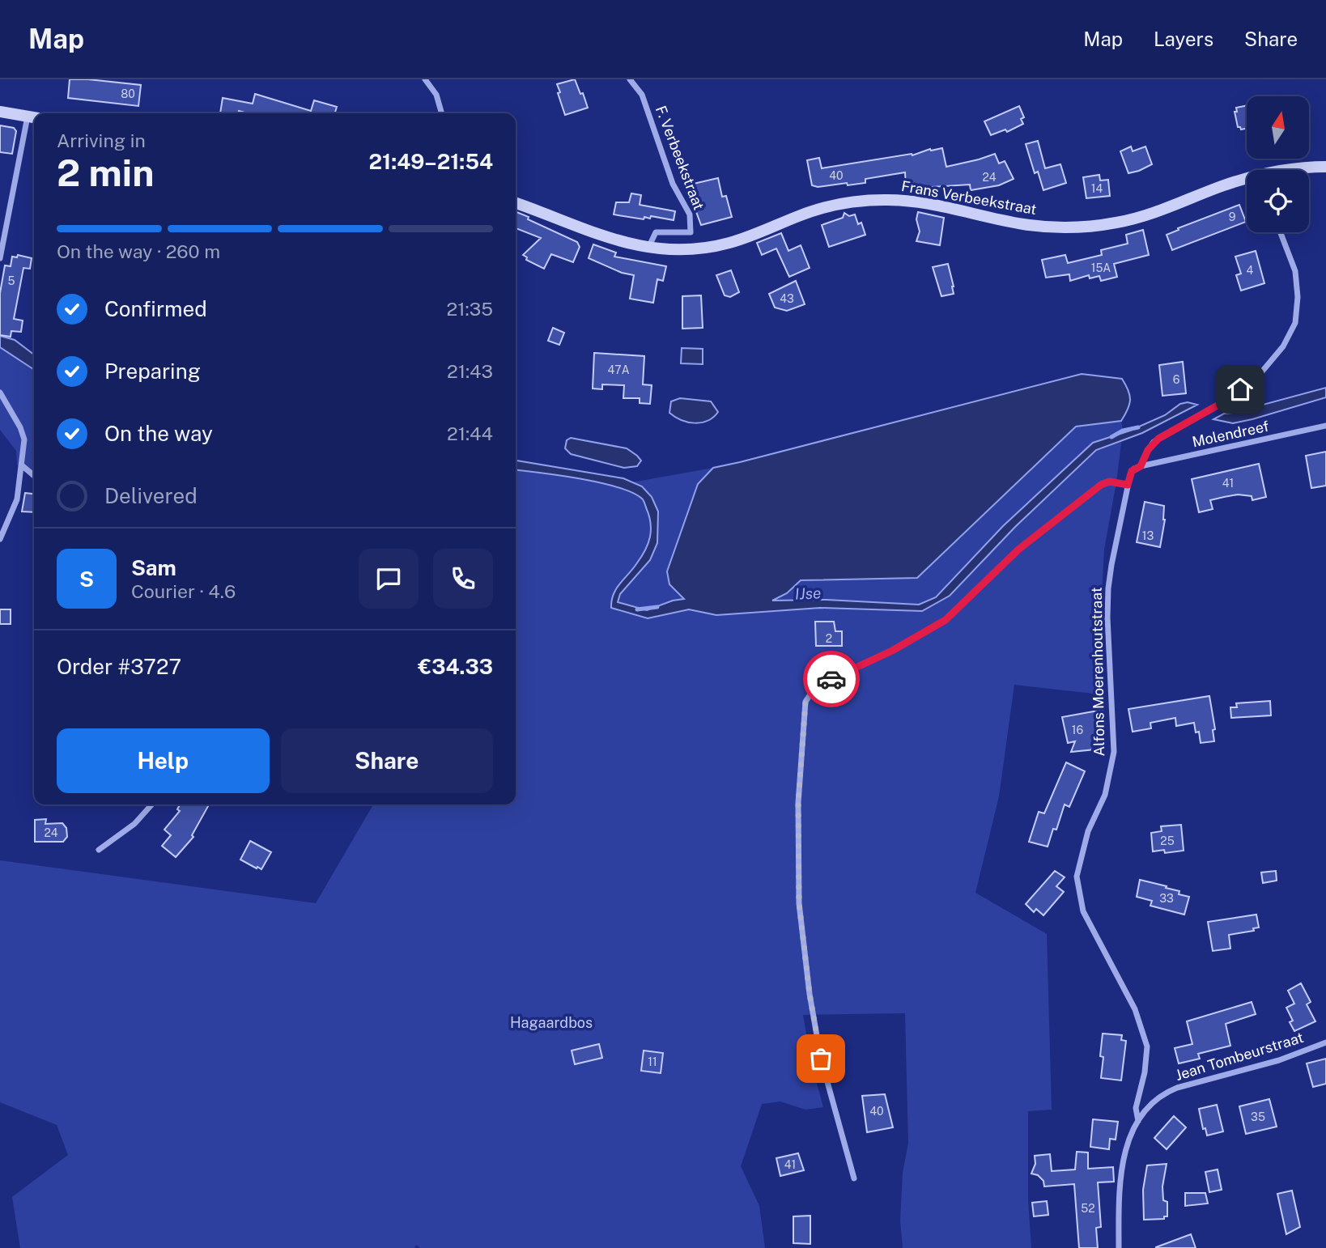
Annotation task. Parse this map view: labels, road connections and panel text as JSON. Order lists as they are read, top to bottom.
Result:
{
  "streets": {
    "main road": ["Frans Verbeekstraat"],
    "street": [
      "F. Verbeekstraat",
      "Molendreef",
      "Alfons Moerenhoutstraat",
      "Jean Tombeurstraat"
    ]
  },
  "crossings": [
    ["F. Verbeekstraat", "Frans Verbeekstraat"],
    ["Molendreef", "Alfons Moerenhoutstraat"],
    ["Alfons Moerenhoutstraat", "Jean Tombeurstraat"]
  ],
  "water": ["IJse"],
  "parks": ["Hagaardbos"],
  "house_numbers": [
    "80",
    "40",
    "24",
    "14",
    "9",
    "15A",
    "4",
    "5",
    "43",
    "47A",
    "6",
    "41",
    "13",
    "2",
    "16",
    "24",
    "25",
    "33",
    "11",
    "40",
    "35",
    "41",
    "52"
  ],
  "north": "top",
  "page": {
    "header": "Map",
    "nav": ["Map", "Layers", "Share"],
    "heading": ["2 min", "Arriving in", "21:49–21:54"],
    "panel": [
      "Sam",
      "Courier · 4.6",
      "Order #3727",
      "€34.33"
    ],
    "bar": "On the way · 260 m",
    "list": [
      ["Confirmed", "21:35"],
      ["Preparing", "21:43"],
      ["On the way", "21:44"],
      "Delivered"
    ],
    "round": "S",
    "buttons": ["Help", "Share"]
  }
}
